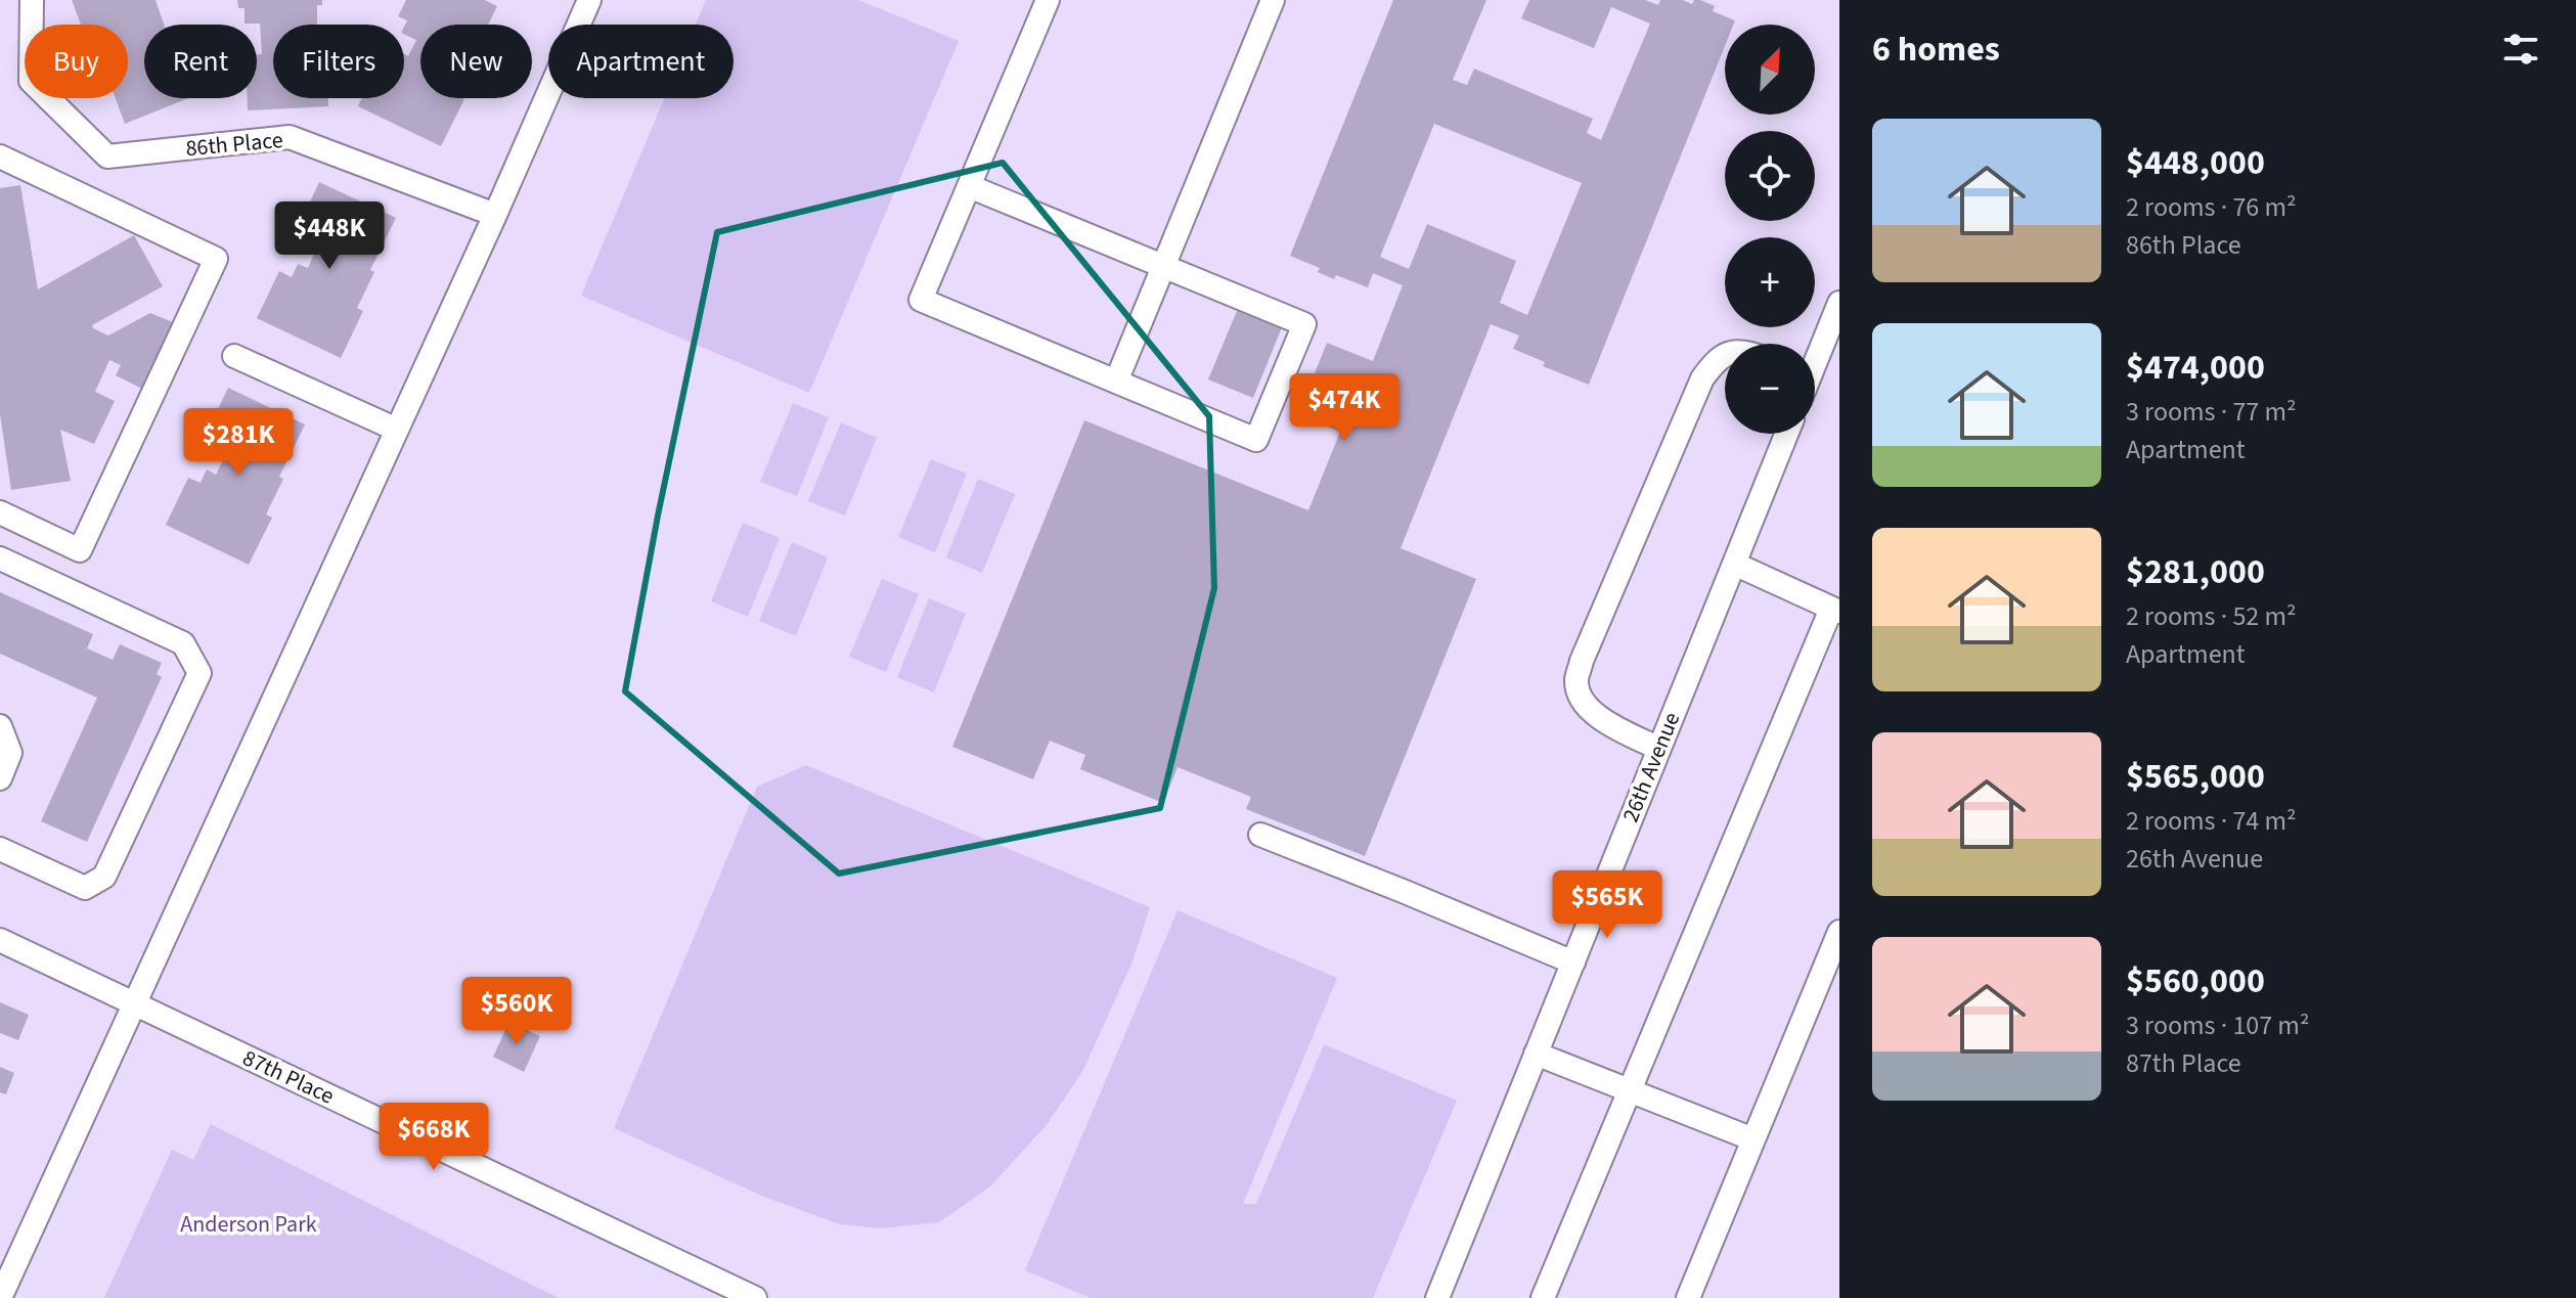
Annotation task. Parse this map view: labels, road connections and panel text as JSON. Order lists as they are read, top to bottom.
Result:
{
  "streets": {
    "street": ["86th Place", "26th Avenue", "87th Place"]
  },
  "parks": ["Anderson Park"],
  "north": "top right",
  "page": {
    "heading": "6 homes",
    "map_buttons": ["+", "−"],
    "chip": [
      "Buy",
      "Rent",
      "Filters",
      "New",
      "Apartment"
    ],
    "list": [
      {
        "name": "$448,000",
        "note": "2 rooms · 76 m² · 86th Place"
      },
      {
        "name": "$474,000",
        "note": "3 rooms · 77 m² · Apartment"
      },
      {
        "name": "$281,000",
        "note": "2 rooms · 52 m² · Apartment"
      },
      {
        "name": "$565,000",
        "note": "2 rooms · 74 m² · 26th Avenue"
      },
      {
        "name": "$560,000",
        "note": "3 rooms · 107 m² · 87th Place"
      }
    ],
    "price": [
      "$448K",
      "$474K",
      "$281K",
      "$565K",
      "$560K",
      "$668K"
    ]
  }
}
